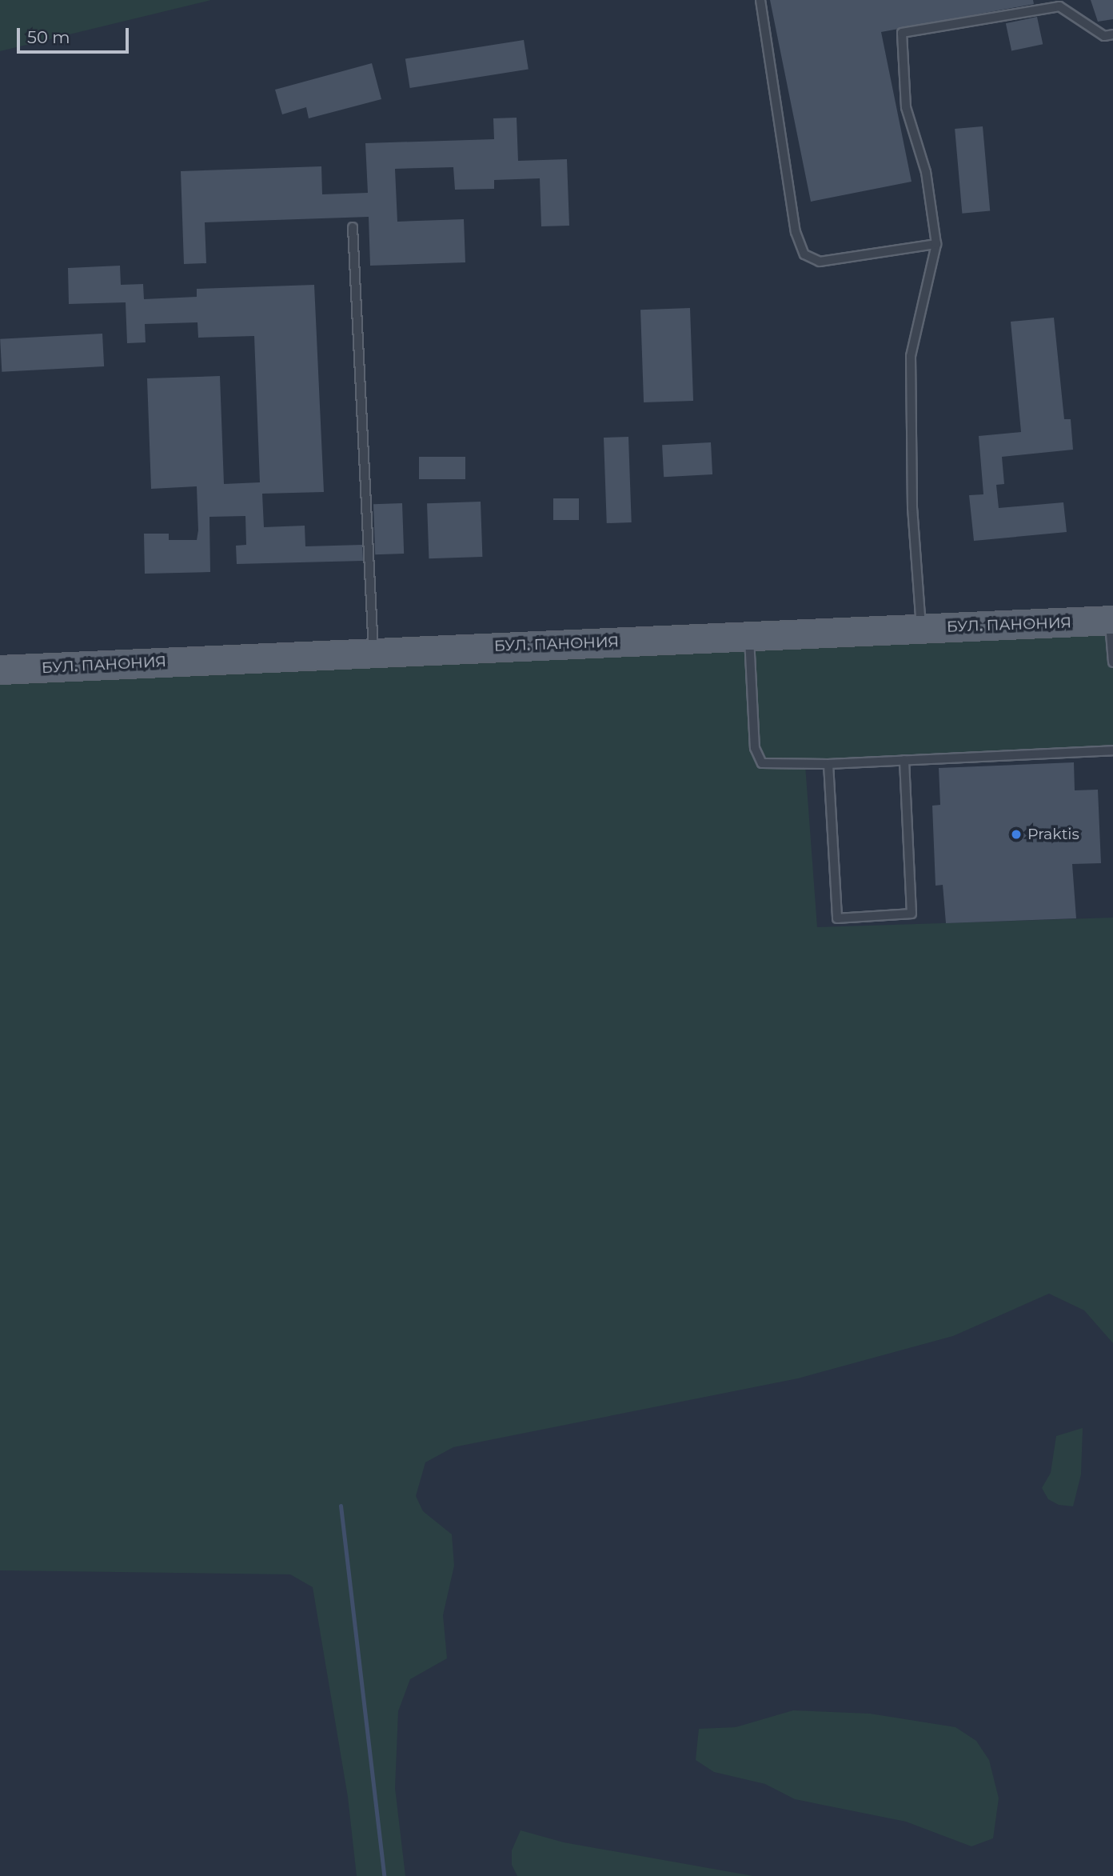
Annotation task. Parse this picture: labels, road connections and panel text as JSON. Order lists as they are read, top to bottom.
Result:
{
  "streets": {
    "main road": ["БУЛ. ПАНОНИЯ"]
  },
  "places": ["Praktis"],
  "scale_bar": "50 m"
}
